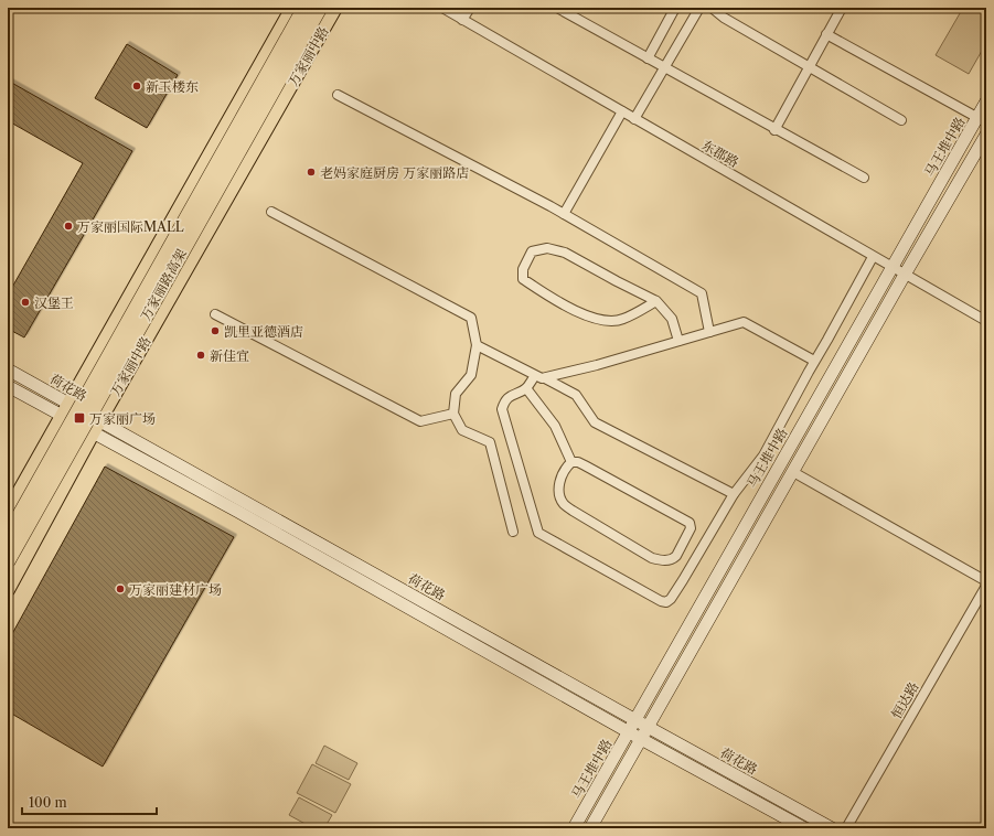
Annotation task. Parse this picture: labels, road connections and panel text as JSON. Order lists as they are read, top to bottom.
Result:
{
  "streets": {
    "highway": ["万家丽路高架"],
    "main road": ["万家丽中路", "马王堆中路", "荷花路"],
    "street": ["东郡路", "恒达路"]
  },
  "crossings": [
    ["万家丽中路", "荷花路"],
    ["马王堆中路", "东郡路"],
    ["马王堆中路", "荷花路"]
  ],
  "places": {
    "other": [
      "新玉楼东",
      "老妈家庭厨房 万家丽路店",
      "万家丽国际MALL",
      "汉堡王",
      "凯里亚德酒店",
      "新佳宜",
      "万家丽建材广场"
    ],
    "transit": ["万家丽广场"]
  },
  "scale_bar": "100 m"
}
